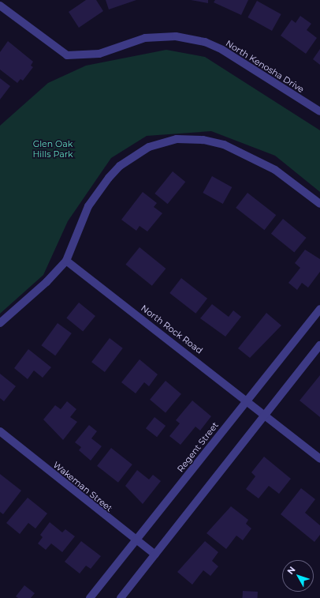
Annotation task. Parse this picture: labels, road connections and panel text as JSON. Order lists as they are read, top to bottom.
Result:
{
  "streets": {
    "street": [
      "North Kenosha Drive",
      "North Rock Road",
      "Regent Street",
      "Wakeman Street"
    ]
  },
  "crossings": [
    ["North Rock Road", "Regent Street"],
    ["Regent Street", "Wakeman Street"]
  ],
  "parks": ["Glen Oak Hills Park"],
  "north": "top left"
}
